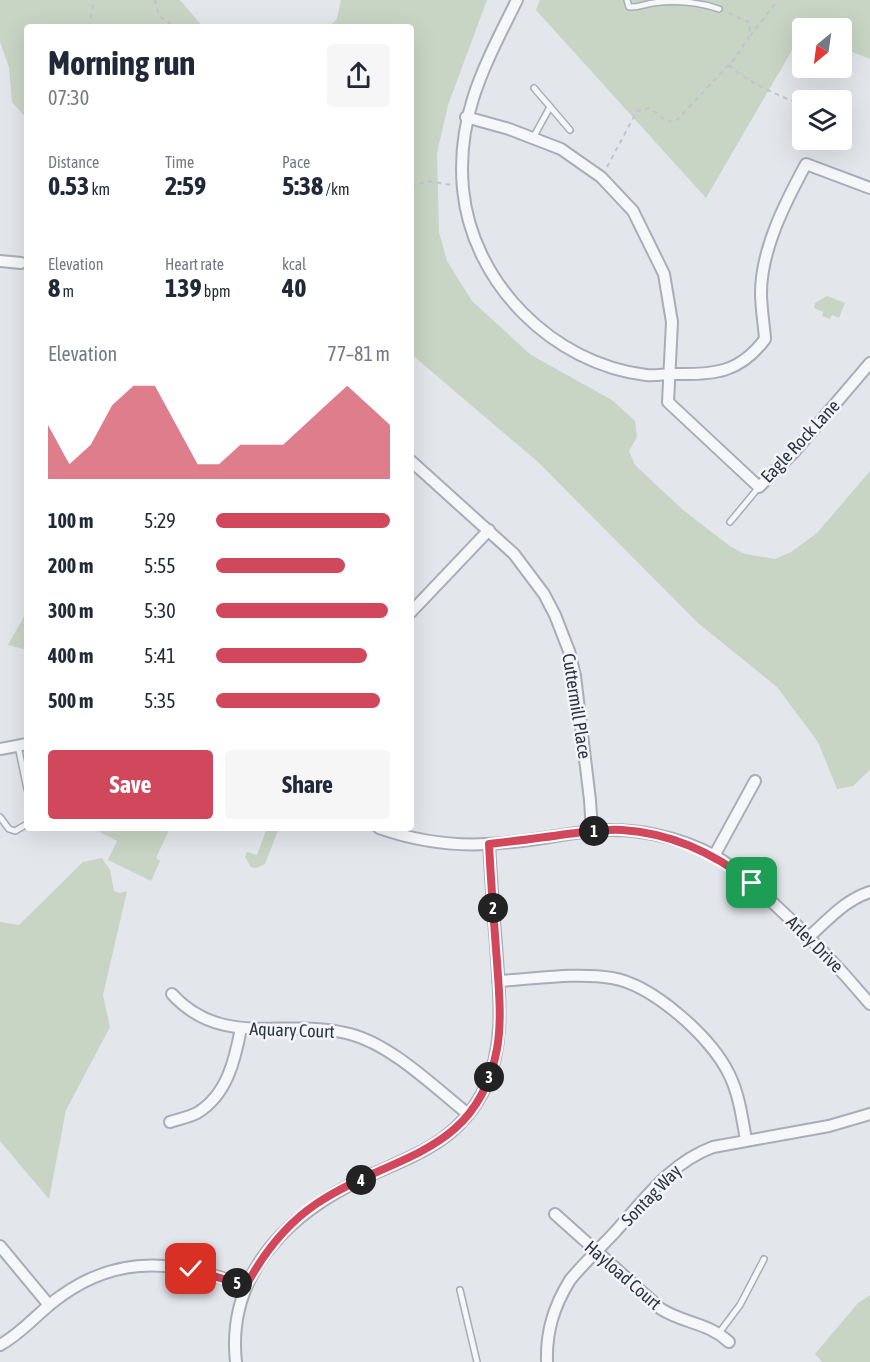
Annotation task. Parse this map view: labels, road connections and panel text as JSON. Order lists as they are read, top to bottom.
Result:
{
  "streets": {
    "street": [
      "Eagle Rock Lane",
      "Cuttermill Place",
      "Arley Drive",
      "Aquary Court",
      "Sontag Way",
      "Hayload Court"
    ]
  },
  "crossings": [
    ["Cuttermill Place", "Arley Drive"],
    ["Sontag Way", "Hayload Court"]
  ],
  "north": "bottom left",
  "page": {
    "heading": ["Morning run", "07:30"],
    "stats": [
      ["Distance", "0.53 km"],
      ["Time", "2:59"],
      ["Pace", "5:38 /km"],
      ["Elevation", "8 m"],
      ["Heart rate", "139 bpm"],
      ["kcal", "40"]
    ],
    "chart": ["Elevation", "77–81 m"],
    "list": [
      {
        "name": "100 m",
        "note": "5:29"
      },
      {
        "name": "200 m",
        "note": "5:55"
      },
      {
        "name": "300 m",
        "note": "5:30"
      },
      {
        "name": "400 m",
        "note": "5:41"
      },
      {
        "name": "500 m",
        "note": "5:35"
      }
    ],
    "buttons": ["Save", "Share"],
    "pins": [
      "1",
      "2",
      "3",
      "4",
      "5"
    ]
  }
}
